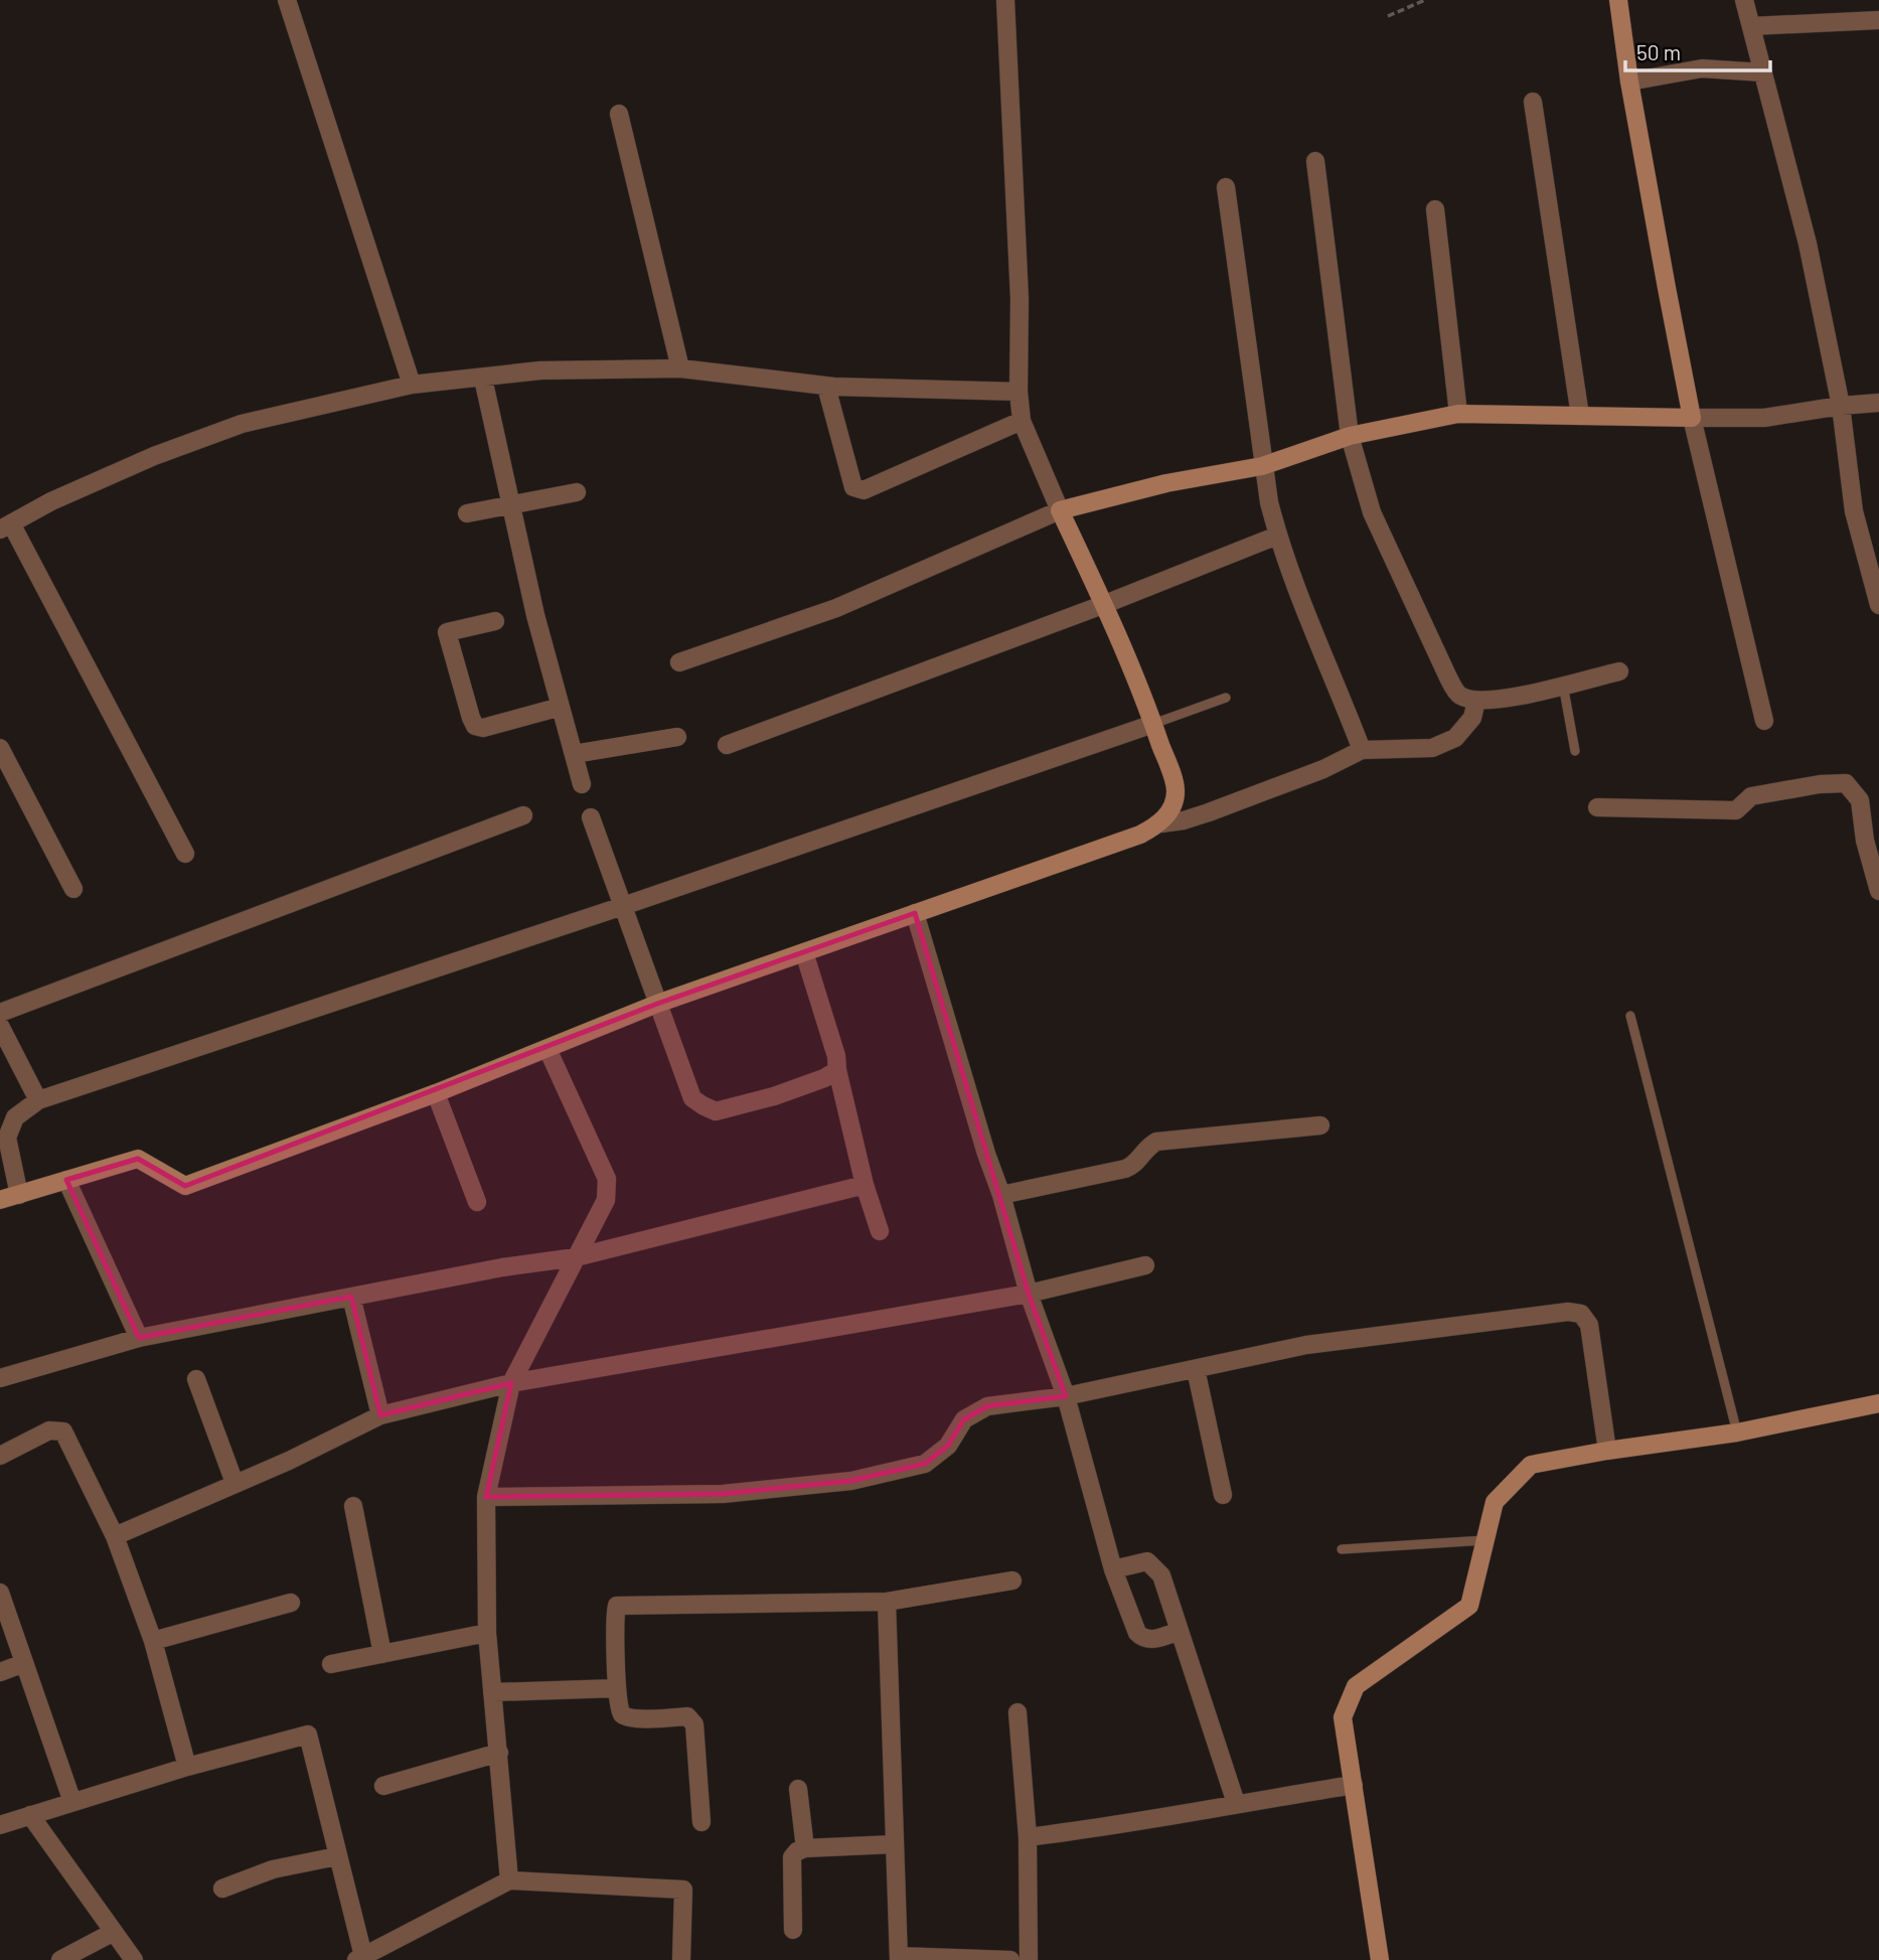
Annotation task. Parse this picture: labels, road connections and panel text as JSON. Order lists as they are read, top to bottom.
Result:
{
  "scale_bar": "50 m"
}
